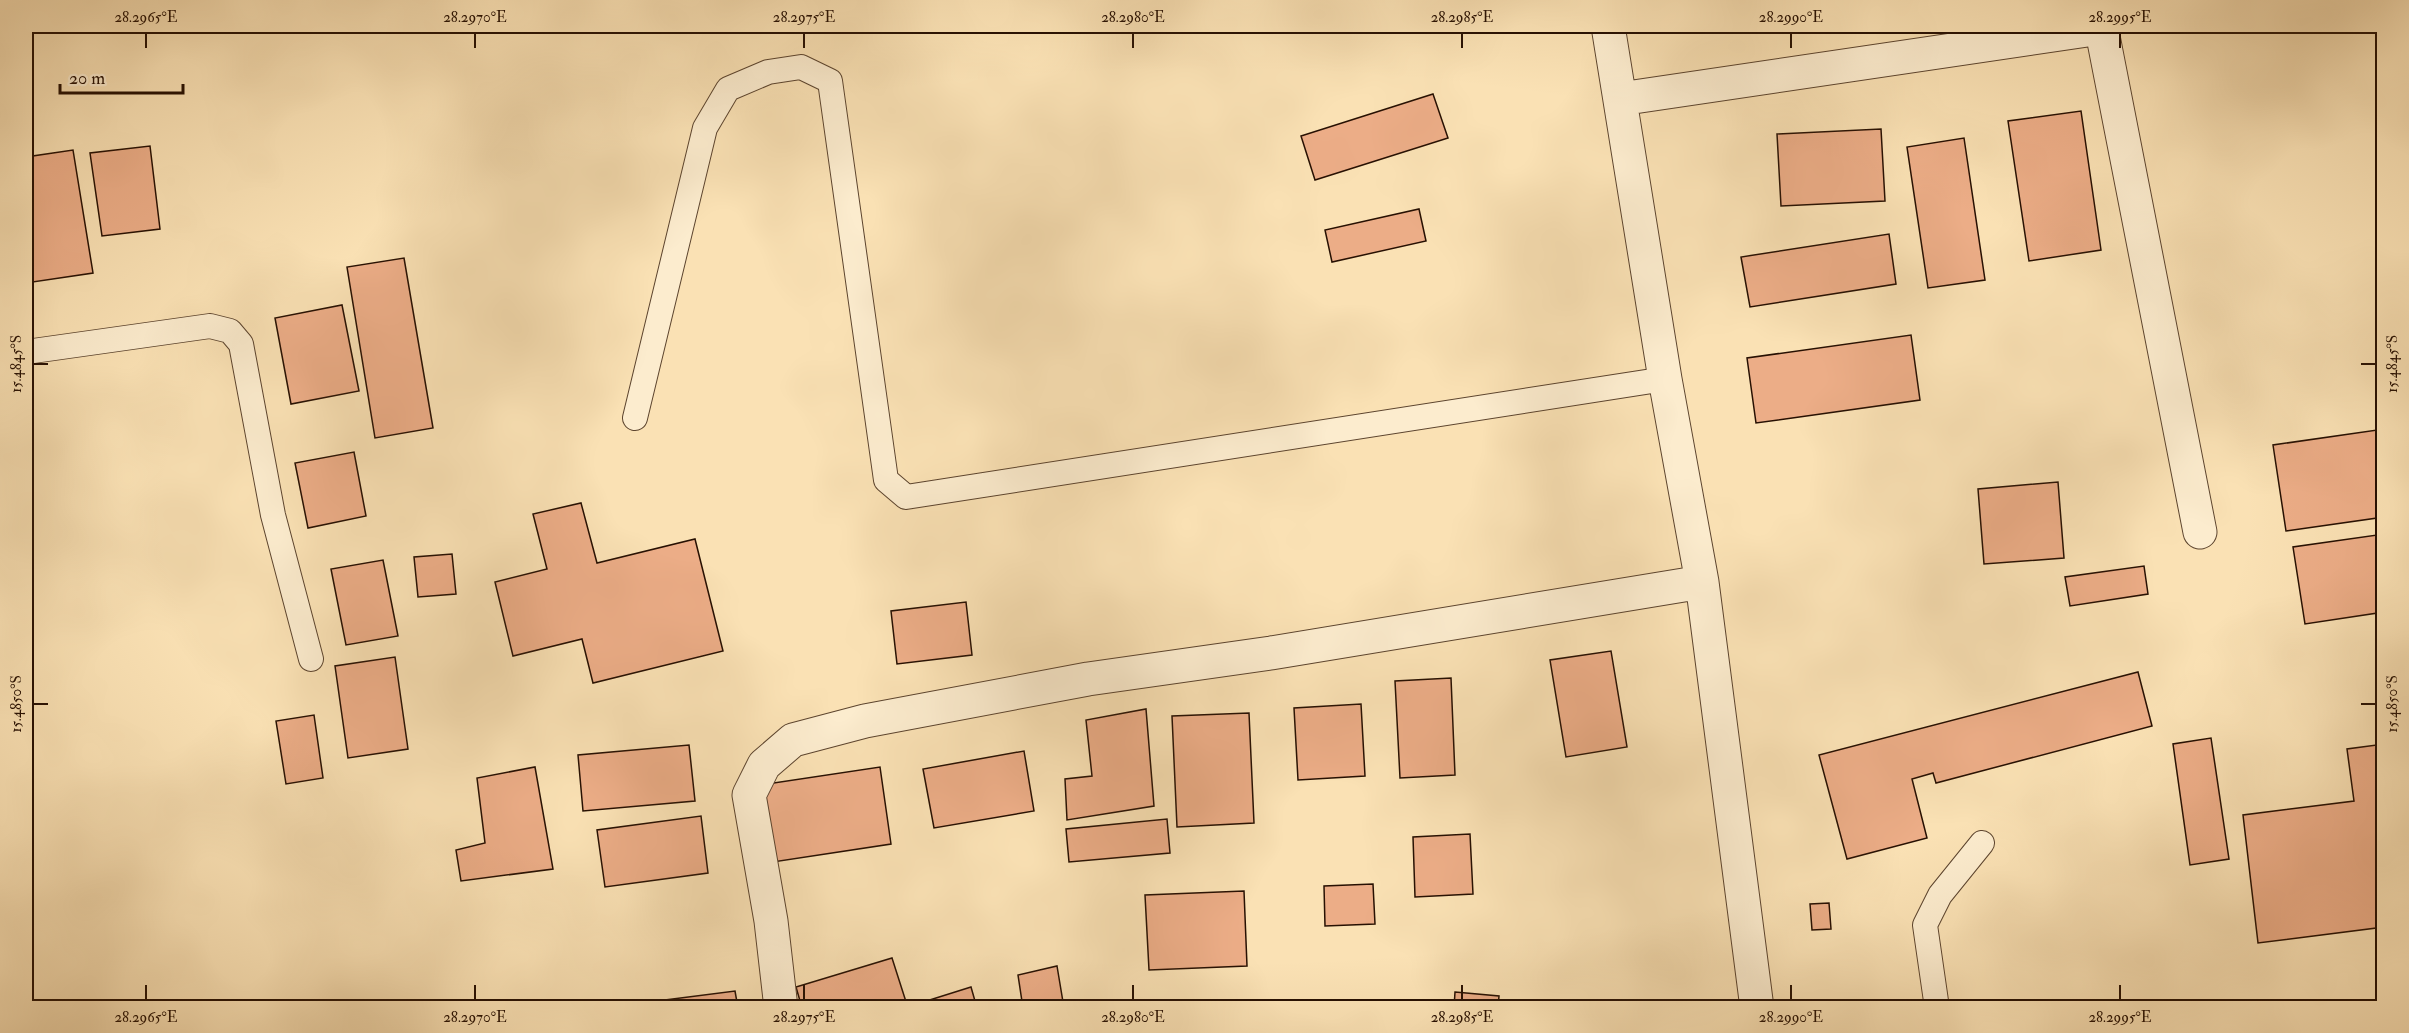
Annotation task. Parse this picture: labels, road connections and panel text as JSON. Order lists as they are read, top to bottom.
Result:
{
  "scale_bar": "20 m",
  "coordinates": [
    "28.2965°E",
    "28.2970°E",
    "28.2975°E",
    "28.2980°E",
    "28.2985°E",
    "28.2990°E",
    "28.2995°E",
    "15.4845°S",
    "15.4850°S"
  ]
}
